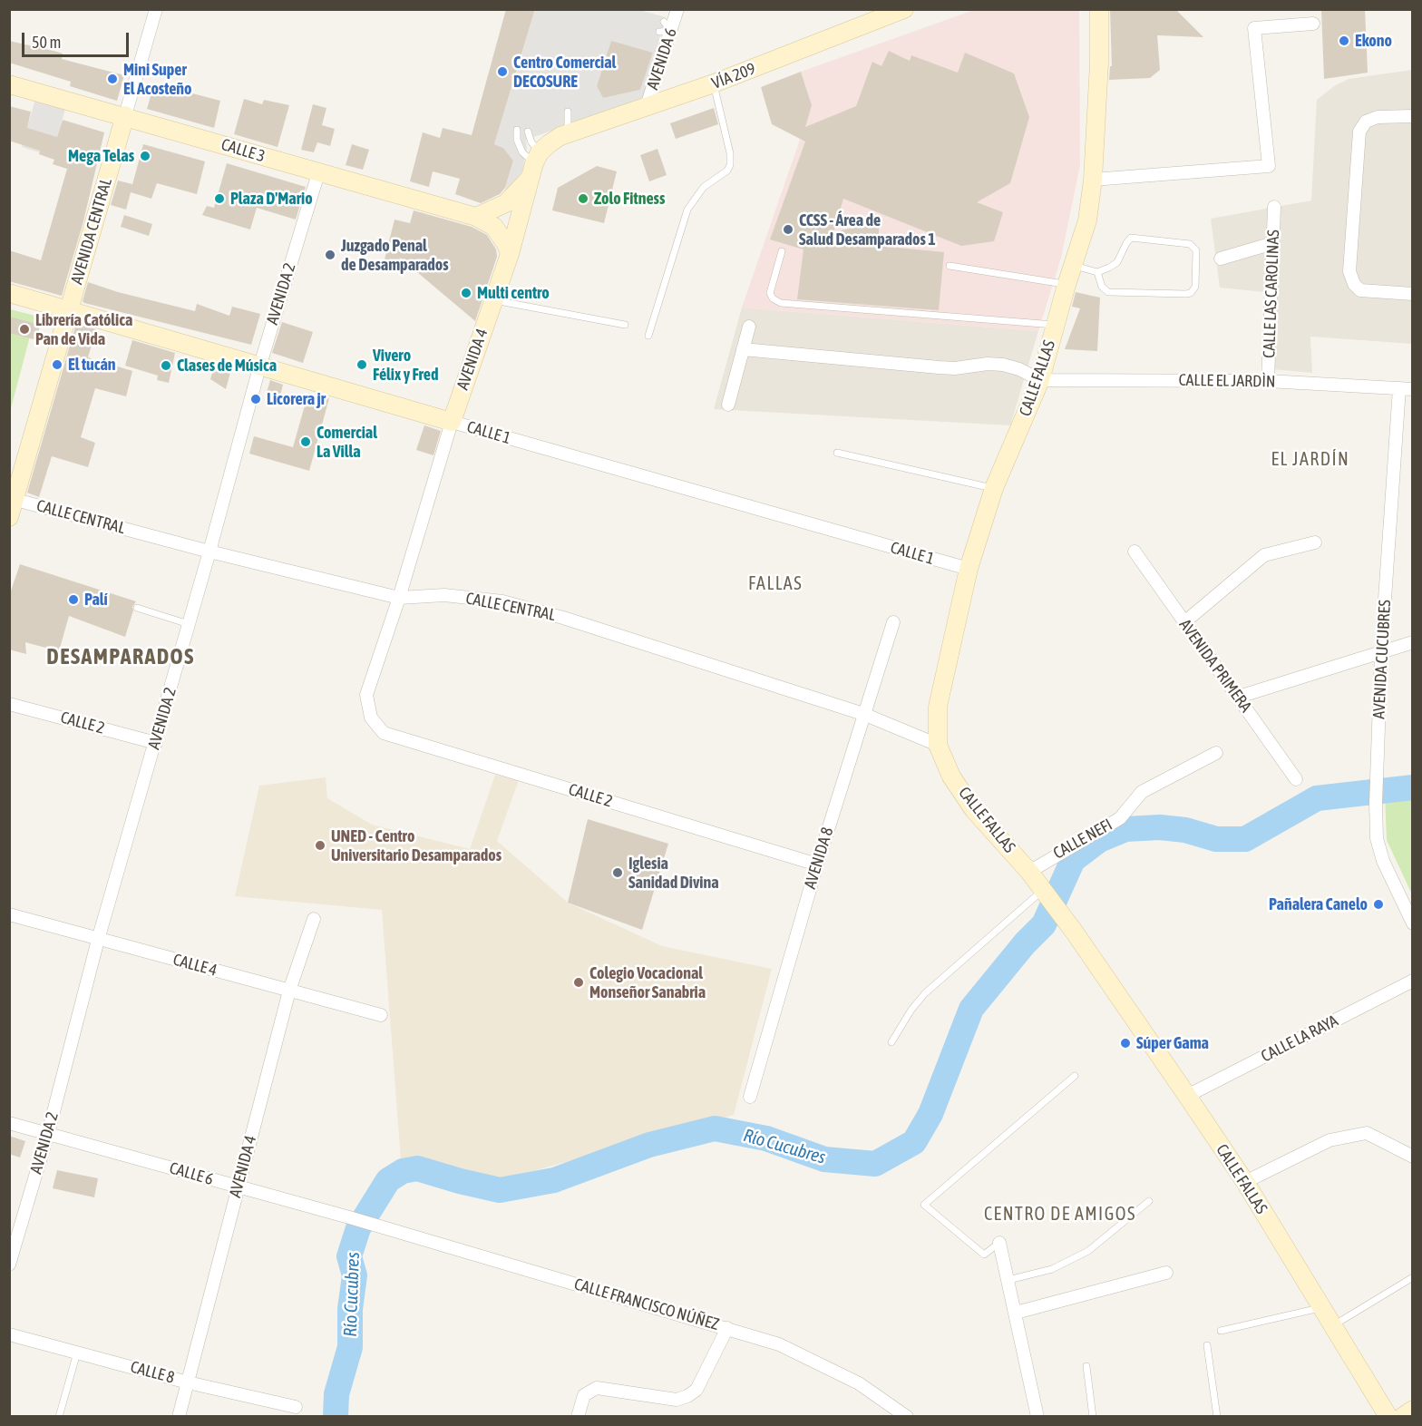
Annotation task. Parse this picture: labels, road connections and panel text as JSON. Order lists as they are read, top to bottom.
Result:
{
  "streets": {
    "main road": [
      "VÍA 209",
      "CALLE 3",
      "AVENIDA CENTRAL",
      "AVENIDA 4",
      "CALLE FALLAS",
      "CALLE 1"
    ],
    "street": [
      "AVENIDA 6",
      "AVENIDA 2",
      "CALLE LAS CAROLINAS",
      "CALLE EL JARDÌN",
      "CALLE CENTRAL",
      "AVENIDA CUCUBRES",
      "AVENIDA PRIMERA",
      "CALLE 2",
      "CALLE NEFI",
      "AVENIDA 8",
      "CALLE 4",
      "CALLE LA RAYA",
      "CALLE 6",
      "CALLE FRANCISCO NÚÑEZ",
      "CALLE 8"
    ]
  },
  "crossings": [
    ["AVENIDA 6", "VÍA 209"],
    ["CALLE 3", "AVENIDA CENTRAL"],
    ["CALLE 3", "AVENIDA 2"],
    ["CALLE 3", "AVENIDA 4"],
    ["AVENIDA CENTRAL", "CALLE 1"],
    ["AVENIDA CENTRAL", "CALLE CENTRAL"],
    ["AVENIDA 2", "CALLE 1"],
    ["AVENIDA 2", "CALLE CENTRAL"],
    ["AVENIDA 2", "CALLE 2"],
    ["AVENIDA 2", "CALLE 4"],
    ["AVENIDA 2", "CALLE 6"],
    ["CALLE LAS CAROLINAS", "CALLE EL JARDÌN"],
    ["AVENIDA 4", "CALLE 1"],
    ["AVENIDA 4", "CALLE CENTRAL"],
    ["AVENIDA 4", "CALLE 2"],
    ["AVENIDA 4", "CALLE 4"],
    ["AVENIDA 4", "CALLE 6"],
    ["AVENIDA 4", "CALLE 8"],
    ["CALLE FALLAS", "CALLE EL JARDÌN"],
    ["CALLE FALLAS", "CALLE 1"],
    ["CALLE FALLAS", "CALLE CENTRAL"],
    ["CALLE FALLAS", "CALLE NEFI"],
    ["CALLE FALLAS", "CALLE LA RAYA"],
    ["CALLE EL JARDÌN", "AVENIDA CUCUBRES"],
    ["CALLE CENTRAL", "AVENIDA 8"],
    ["CALLE 2", "AVENIDA 8"],
    ["CALLE 6", "CALLE FRANCISCO NÚÑEZ"]
  ],
  "districts": [
    "EL JARDÍN",
    "FALLAS",
    "DESAMPARADOS",
    "CENTRO DE AMIGOS"
  ],
  "water": ["Río Cucubres"],
  "places": [
    "Ekono",
    "Centro Comercial DECOSURE",
    "Mini Super El Acosteño",
    "Mega Telas",
    "Plaza D'Mario",
    "Zolo Fitness",
    "CCSS - Área de Salud Desamparados 1",
    "Juzgado Penal de Desamparados",
    "Multi centro",
    "Librería Católica Pan de Vida",
    "El tucán",
    "Vivero Félix y Fred",
    "Clases de Música",
    "Licorera jr",
    "Comercial La Villa",
    "Palí",
    "UNED - Centro Universitario Desamparados",
    "Iglesia Sanidad Divina",
    "Pañalera Canelo",
    "Colegio Vocacional Monseñor Sanabria",
    "Súper Gama"
  ],
  "scale_bar": "50 m"
}
